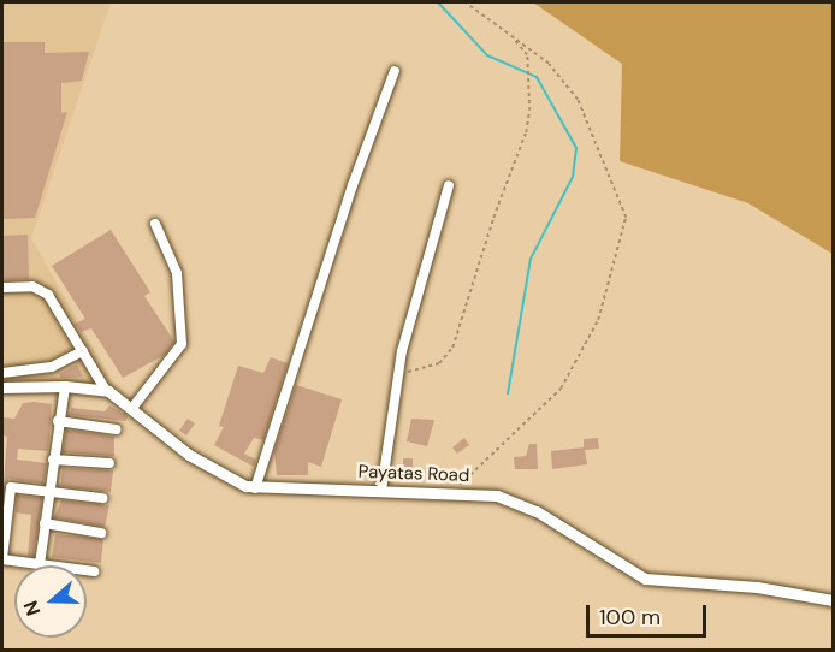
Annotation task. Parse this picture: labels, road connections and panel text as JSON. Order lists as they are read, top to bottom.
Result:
{
  "streets": {
    "main road": ["Payatas Road"]
  },
  "scale_bar": "100 m",
  "north": "left"
}
